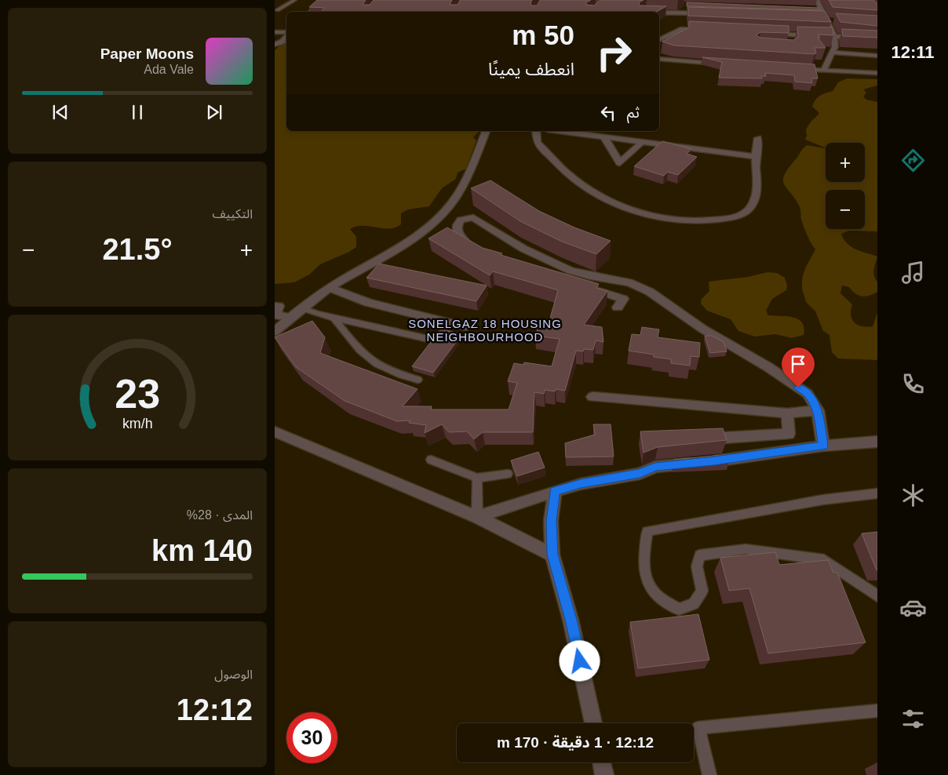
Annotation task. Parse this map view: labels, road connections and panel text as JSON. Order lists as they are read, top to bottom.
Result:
{
  "districts": ["SONELGAZ 18 HOUSING NEIGHBOURHOOD"],
  "page": {
    "tabs": "12:11",
    "turn": ["50 m", "انعطف يمينًا"],
    "song": ["Paper Moons", "Ada Vale"],
    "then": "ثم",
    "map_buttons": ["+", "−"],
    "tile": [
      "التكييف",
      ["المدى · 28%", "140 km"],
      ["الوصول", "12:12"]
    ],
    "heat": ["−", "21.5°", "+"],
    "limit": "30",
    "trip": "12:12 · 1 دقيقة · 170 m",
    "gauge": ["23", "km/h"]
  }
}
